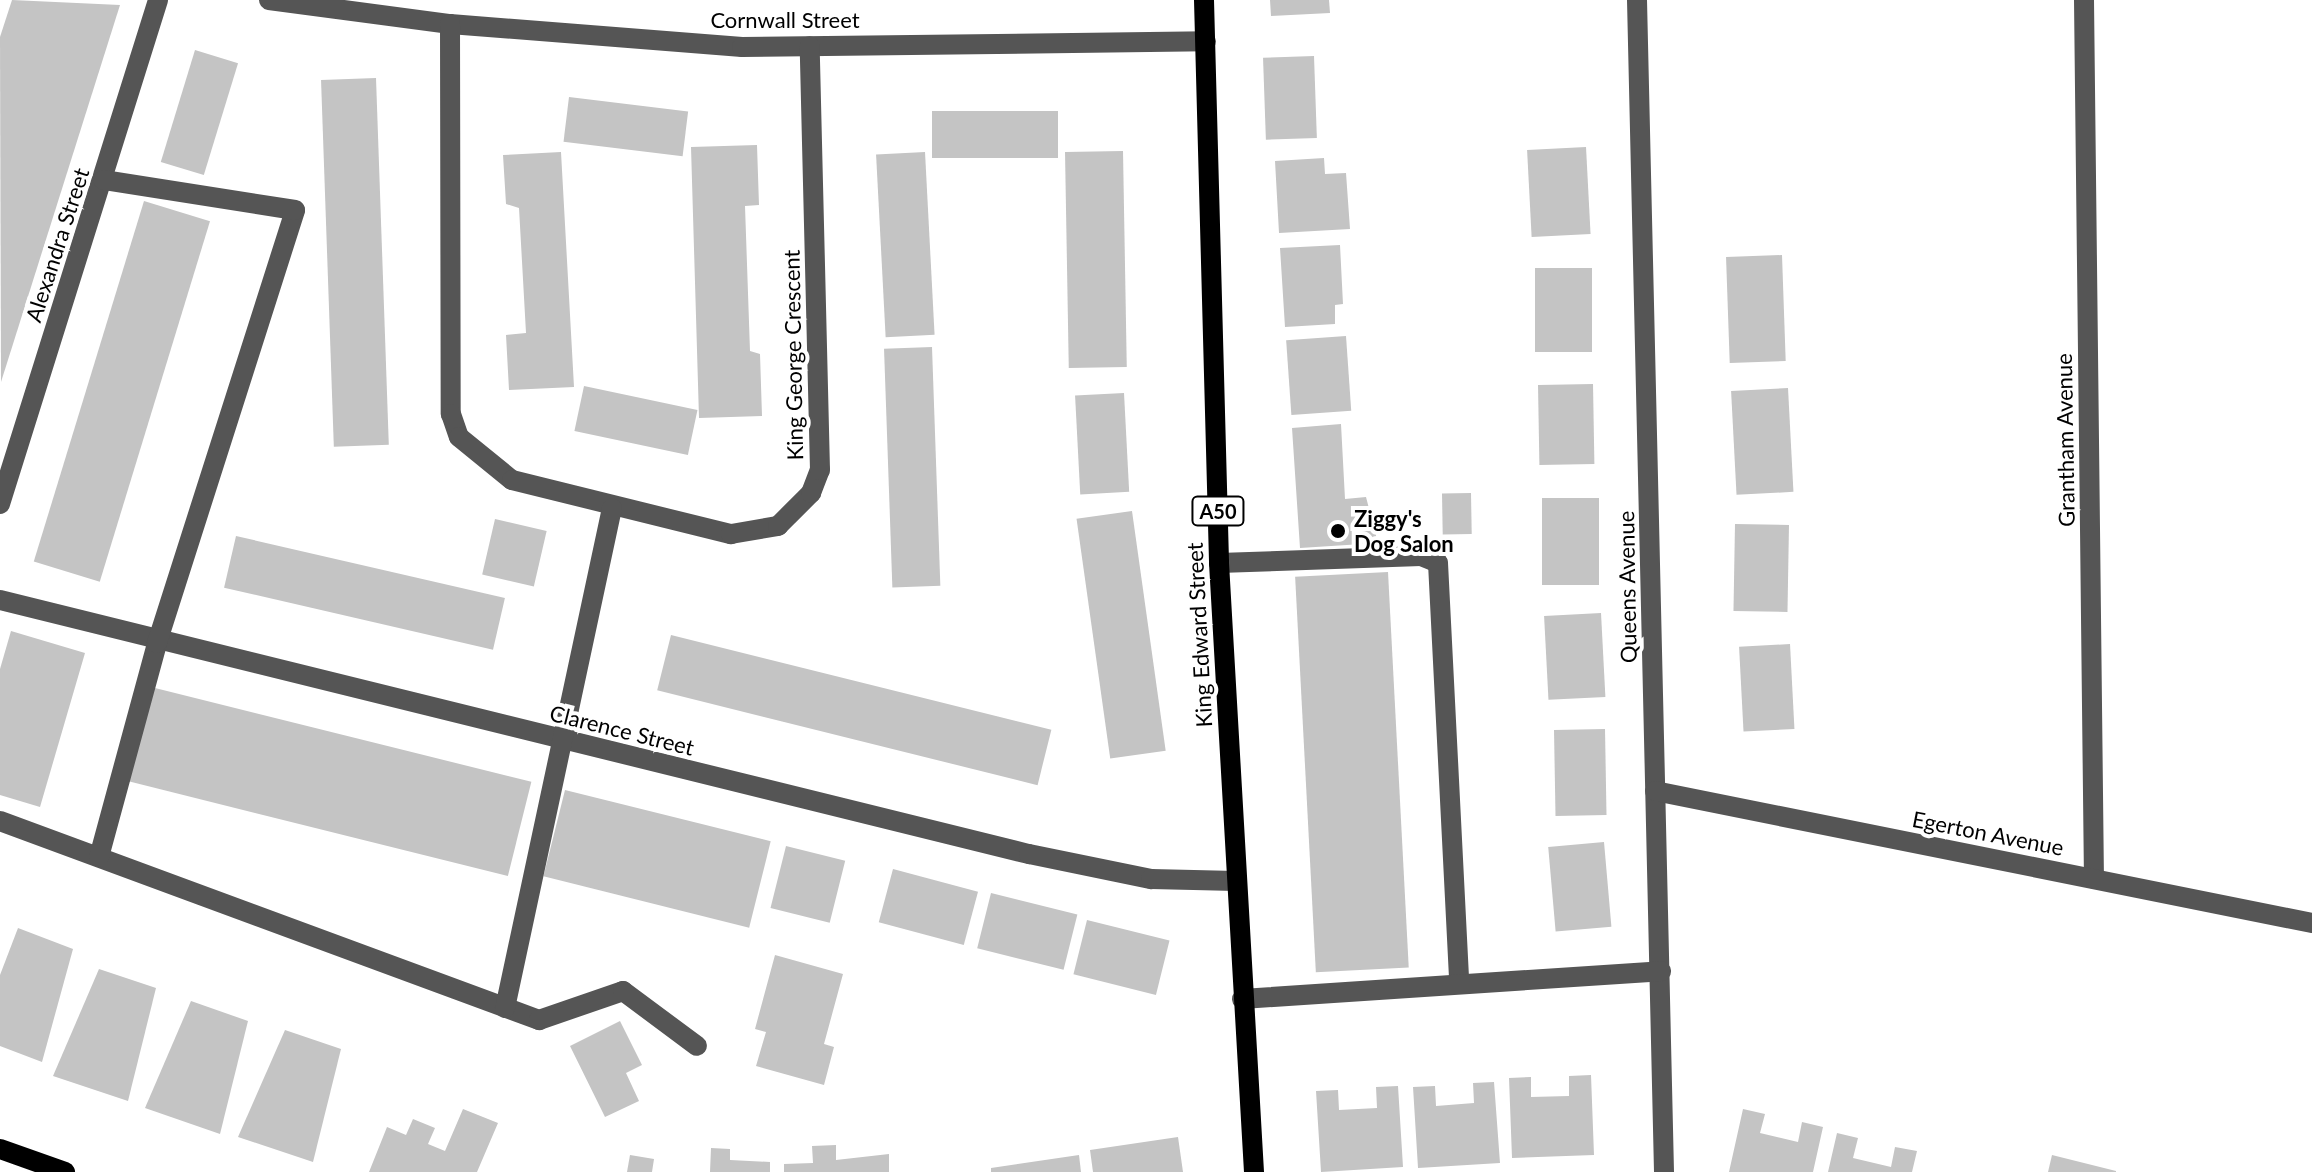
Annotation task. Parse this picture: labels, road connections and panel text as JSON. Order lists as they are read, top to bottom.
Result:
{
  "streets": {
    "main road": ["A50", "King Edward Street"],
    "street": [
      "Cornwall Street",
      "Alexandra Street",
      "King George Crescent",
      "Grantham Avenue",
      "Queens Avenue",
      "Clarence Street",
      "Egerton Avenue"
    ]
  },
  "crossings": [
    ["Cornwall Street", "King George Crescent"],
    ["Cornwall Street", "King Edward Street"],
    ["Grantham Avenue", "Egerton Avenue"],
    ["Queens Avenue", "Egerton Avenue"],
    ["King Edward Street", "Clarence Street"]
  ],
  "places": ["Ziggy's Dog Salon"]
}
